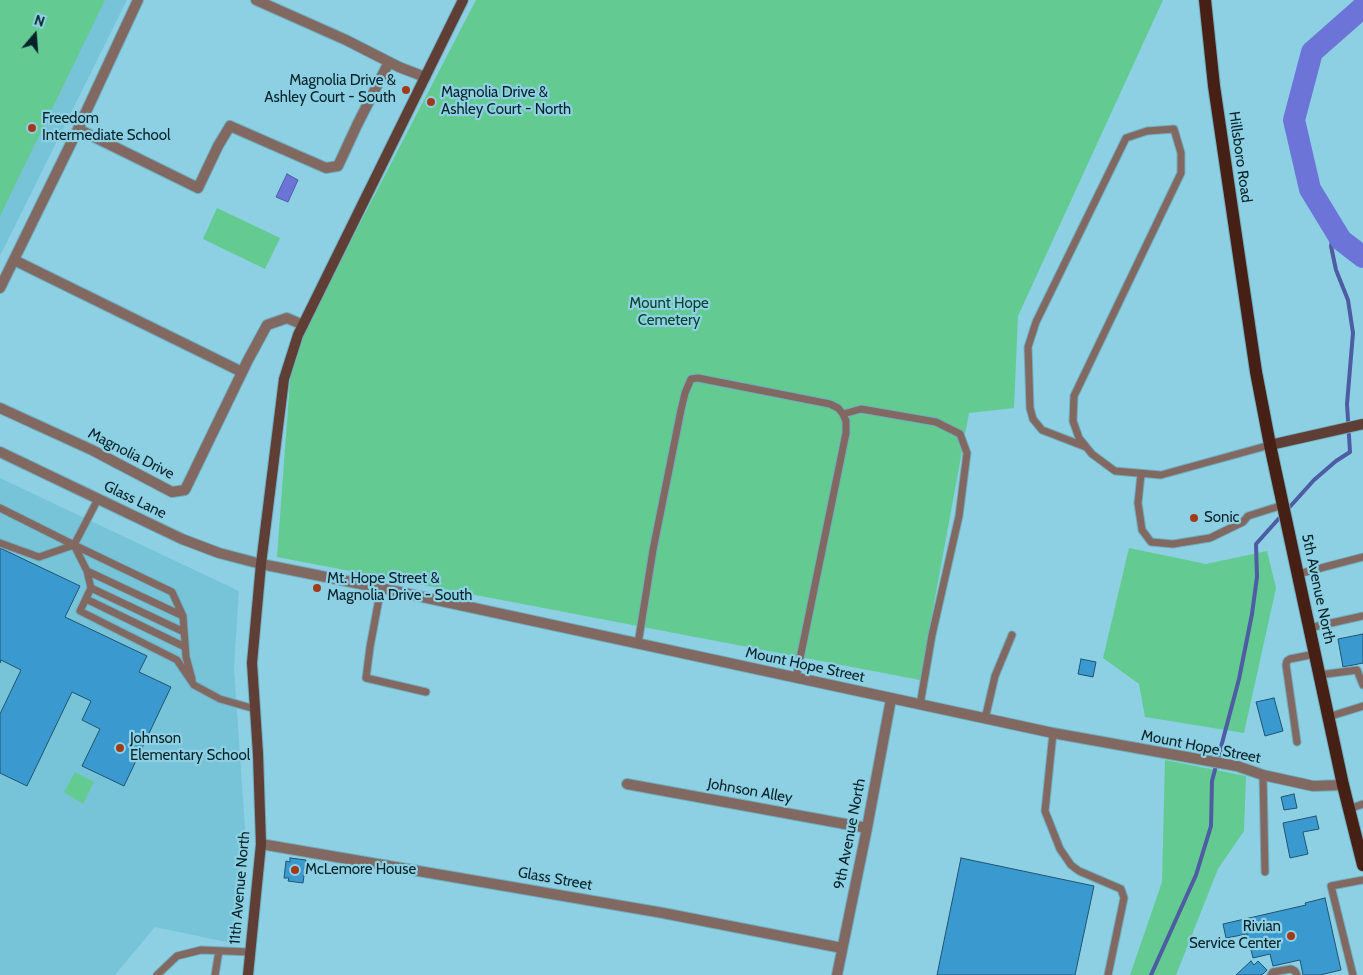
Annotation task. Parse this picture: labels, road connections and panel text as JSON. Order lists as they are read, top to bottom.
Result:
{
  "streets": {
    "main road": ["Hillsboro Road", "5th Avenue North"],
    "street": [
      "Magnolia Drive",
      "Glass Lane",
      "Mount Hope Street",
      "Johnson Alley",
      "9th Avenue North",
      "Glass Street",
      "11th Avenue North"
    ]
  },
  "crossings": [
    ["Hillsboro Road", "5th Avenue North"],
    ["Glass Lane", "Mount Hope Street"],
    ["Glass Lane", "11th Avenue North"],
    ["5th Avenue North", "Mount Hope Street"],
    ["Mount Hope Street", "9th Avenue North"],
    ["Mount Hope Street", "11th Avenue North"],
    ["Johnson Alley", "9th Avenue North"],
    ["9th Avenue North", "Glass Street"],
    ["Glass Street", "11th Avenue North"]
  ],
  "parks": ["Mount Hope Cemetery"],
  "places": [
    "Magnolia Drive & Ashley Court - South",
    "Magnolia Drive & Ashley Court - North",
    "Freedom Intermediate School",
    "Sonic",
    "Mt. Hope Street & Magnolia Drive - South",
    "Johnson Elementary School",
    "McLemore House",
    "Rivian Service Center"
  ],
  "north": "top"
}
